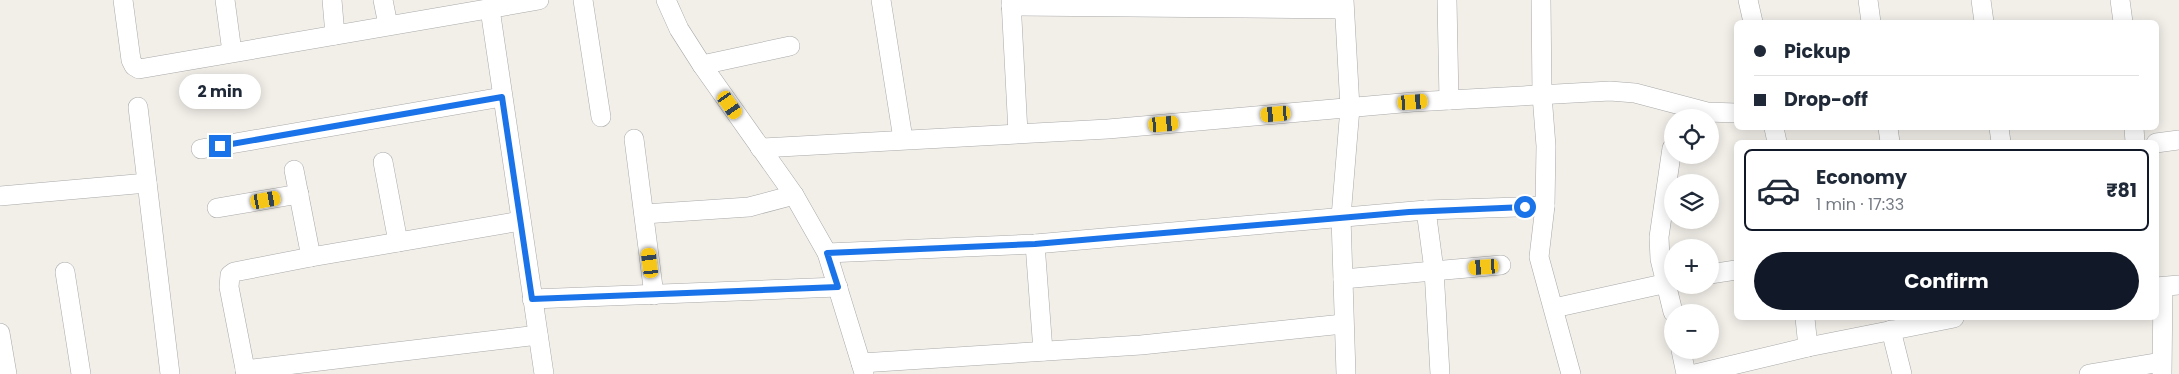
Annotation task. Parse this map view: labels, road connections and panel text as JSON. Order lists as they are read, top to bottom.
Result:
{
  "page": {
    "banner": ["Pickup", "Drop-off"],
    "bubble": "2 min",
    "map_buttons": ["+", "−"],
    "list": [
      {
        "name": "Economy",
        "note": "1 min · 17:33",
        "value": "₹81"
      }
    ],
    "buttons": "Confirm"
  }
}
